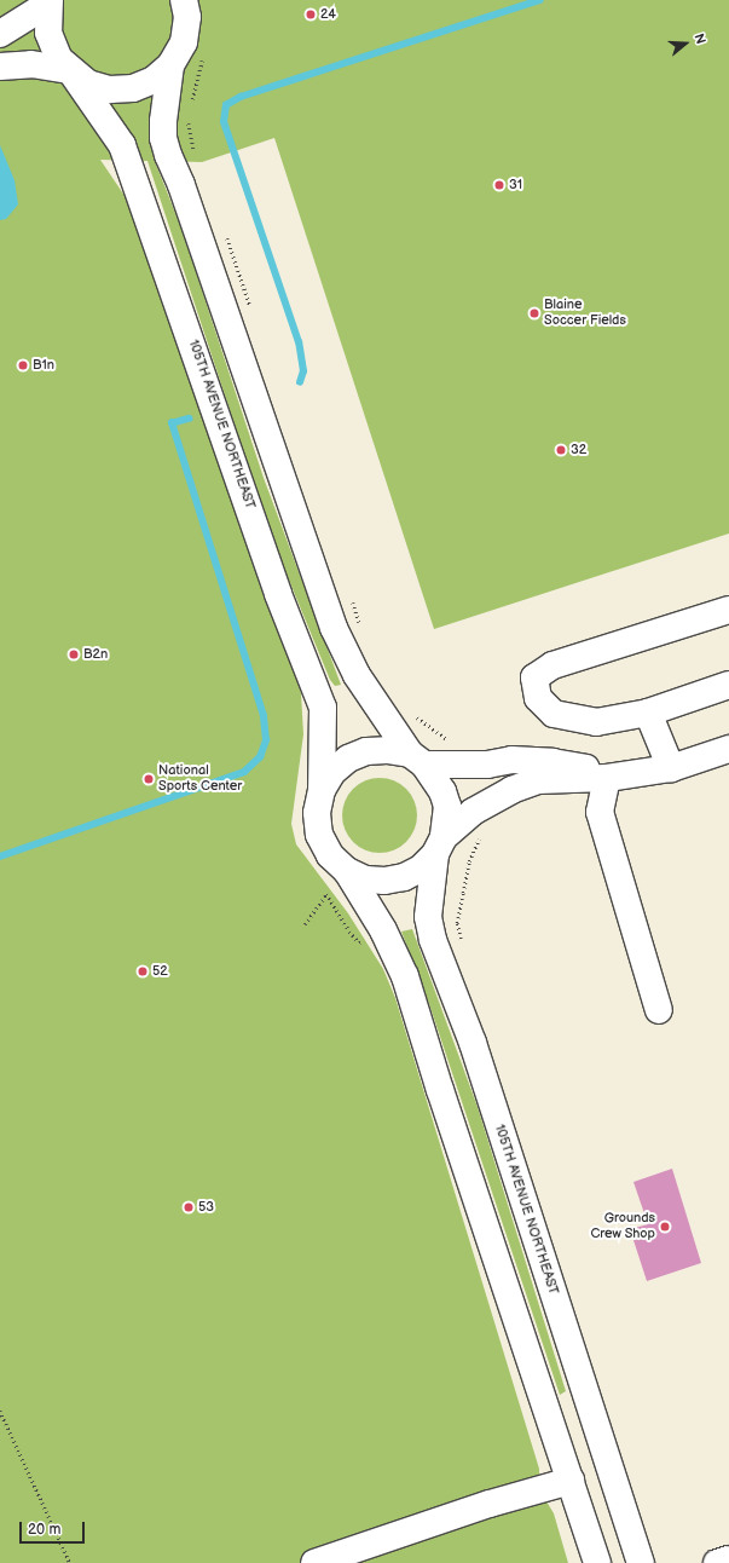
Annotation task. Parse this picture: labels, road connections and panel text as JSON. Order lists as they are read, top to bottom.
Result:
{
  "streets": {
    "street": ["105TH AVENUE NORTHEAST"]
  },
  "places": [
    "24",
    "31",
    "Blaine Soccer Fields",
    "B1n",
    "32",
    "B2n",
    "National Sports Center",
    "52",
    "53",
    "Grounds Crew Shop"
  ],
  "scale_bar": "20 m",
  "north": "right"
}
